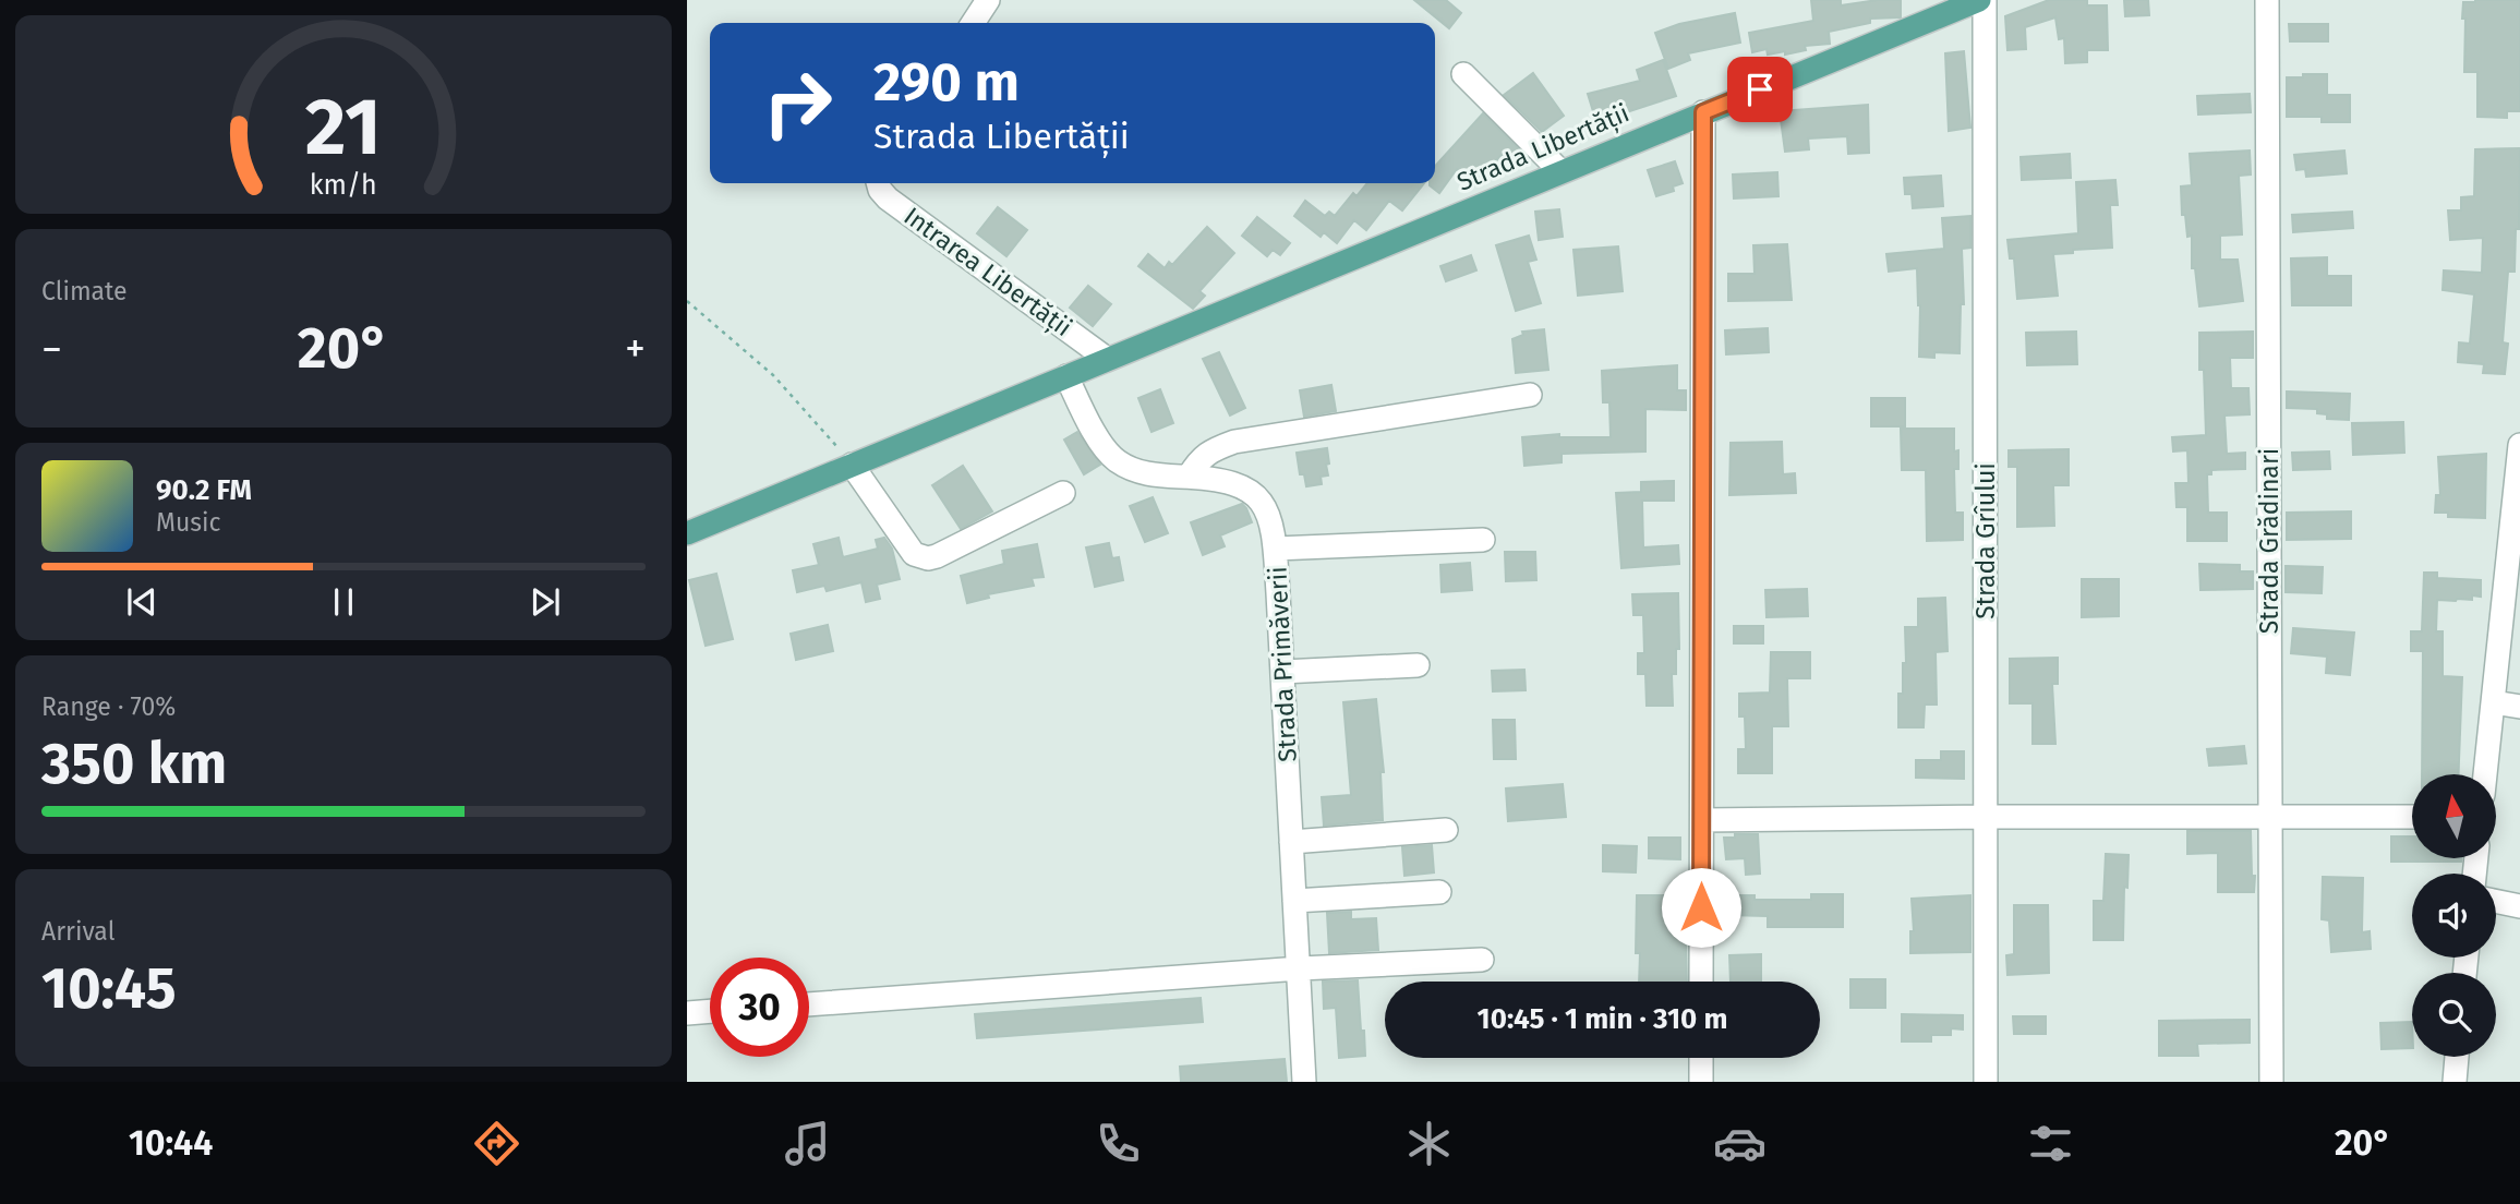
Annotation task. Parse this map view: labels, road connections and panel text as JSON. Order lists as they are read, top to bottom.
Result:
{
  "streets": {
    "main road": ["Strada Libertății"],
    "street": [
      "Intrarea Libertății",
      "Strada Grîului",
      "Strada Grădinari",
      "Strada Primăverii"
    ]
  },
  "crossings": [
    ["Strada Libertății", "Intrarea Libertății"],
    ["Strada Libertății", "Strada Primăverii"]
  ],
  "north": "top",
  "page": {
    "turn": ["290 m", "Strada Libertății"],
    "tile": [
      "Climate",
      ["Range · 70%", "350 km"],
      ["Arrival", "10:45"]
    ],
    "heat": ["−", "20°", "+"],
    "song": ["90.2 FM", "Music"],
    "limit": "30",
    "trip": "10:45 · 1 min · 310 m",
    "tabs": ["10:44", "20°"],
    "gauge": ["21", "km/h"]
  }
}
